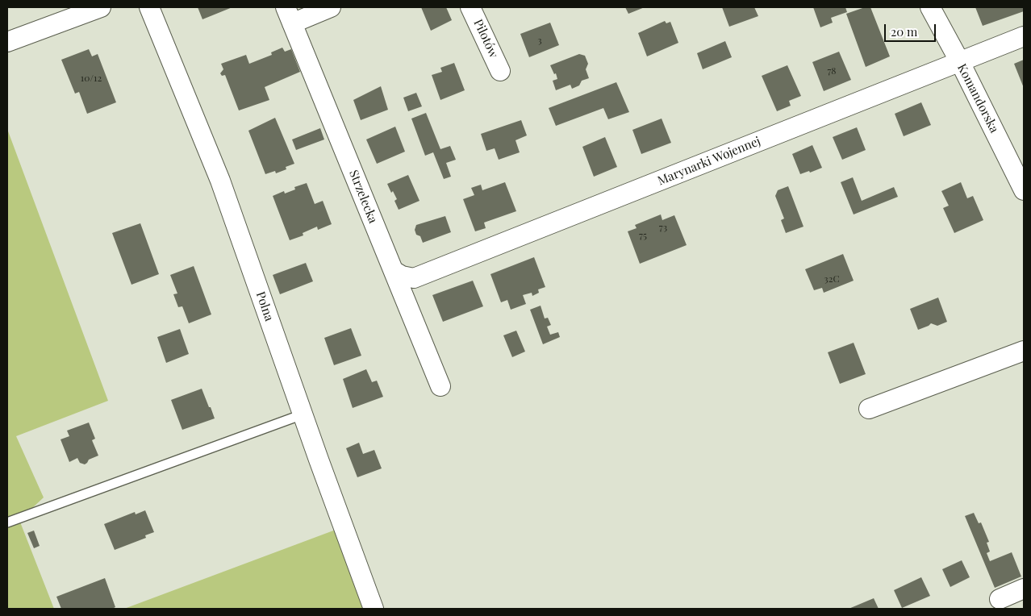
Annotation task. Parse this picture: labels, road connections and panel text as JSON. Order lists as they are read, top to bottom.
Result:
{
  "streets": {
    "street": [
      "Pilotów",
      "Komandorska",
      "Marynarki Wojennej",
      "Strzelecka",
      "Polna"
    ]
  },
  "crossings": [
    ["Komandorska", "Marynarki Wojennej"],
    ["Marynarki Wojennej", "Strzelecka"]
  ],
  "house_numbers": [
    "3",
    "78",
    "10/12",
    "73",
    "75",
    "32C"
  ],
  "scale_bar": "20 m"
}
